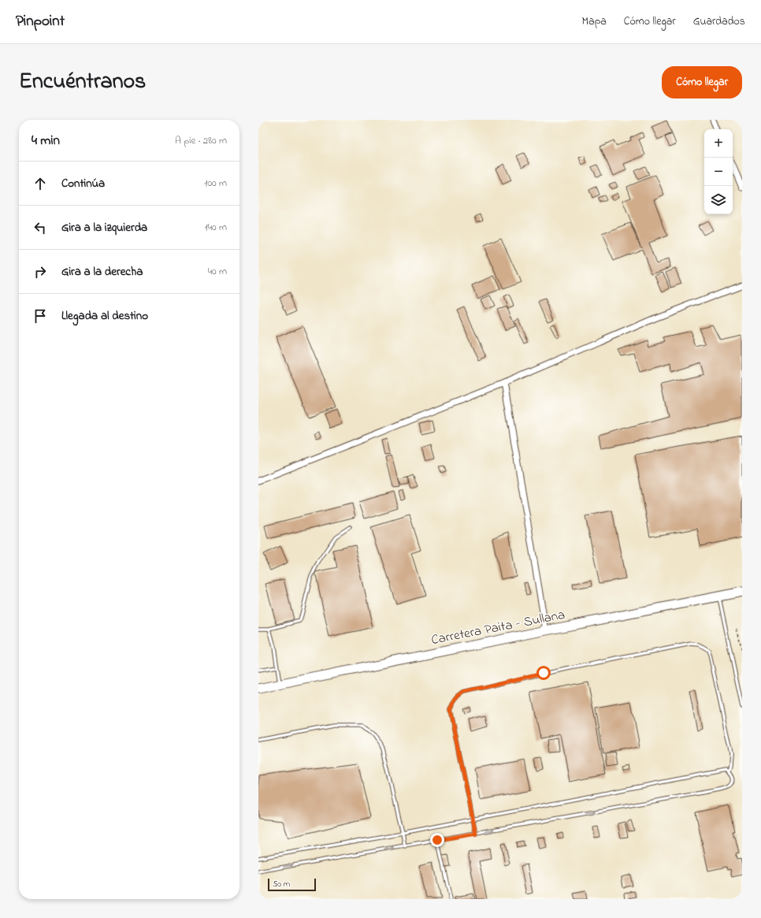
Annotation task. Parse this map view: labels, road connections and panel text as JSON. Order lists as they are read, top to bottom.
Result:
{
  "streets": {
    "main road": ["Carretera Paita - Sullana"]
  },
  "scale_bar": "50 m",
  "page": {
    "header": "Pinpoint",
    "nav": ["Mapa", "Cómo llegar", "Guardados"],
    "title": "Encuéntranos",
    "buttons": "Cómo llegar",
    "heading": ["4 min", "A pie · 280 m"],
    "map_buttons": ["+", "−"],
    "list": [
      ["Continúa", "100 m"],
      ["Gira a la izquierda", "140 m"],
      ["Gira a la derecha", "40 m"],
      "Llegada al destino"
    ],
    "scale": "50 m"
  }
}
